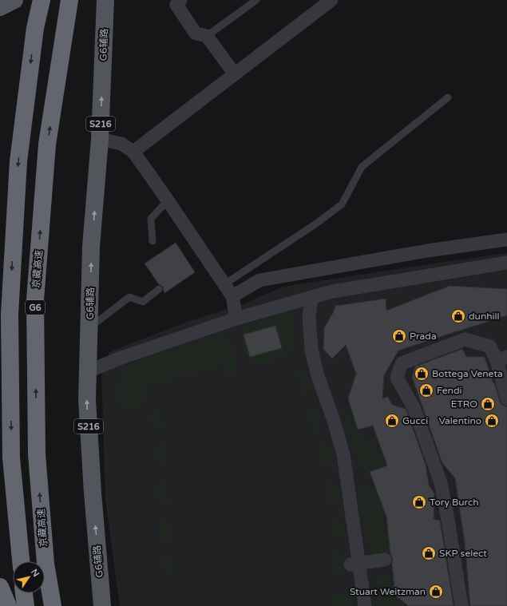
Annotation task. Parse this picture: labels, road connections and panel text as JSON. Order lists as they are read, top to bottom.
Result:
{
  "streets": {
    "highway": ["京藏高速", "G6"],
    "main road": ["G6辅路", "S216"]
  },
  "one_way": ["G6辅路"],
  "places": {
    "shop": [
      "dunhill",
      "Prada",
      "Bottega Veneta",
      "Fendi",
      "ETRO",
      "Gucci",
      "Valentino",
      "Tory Burch",
      "SKP select",
      "Stuart Weitzman"
    ]
  },
  "north": "top right"
}
